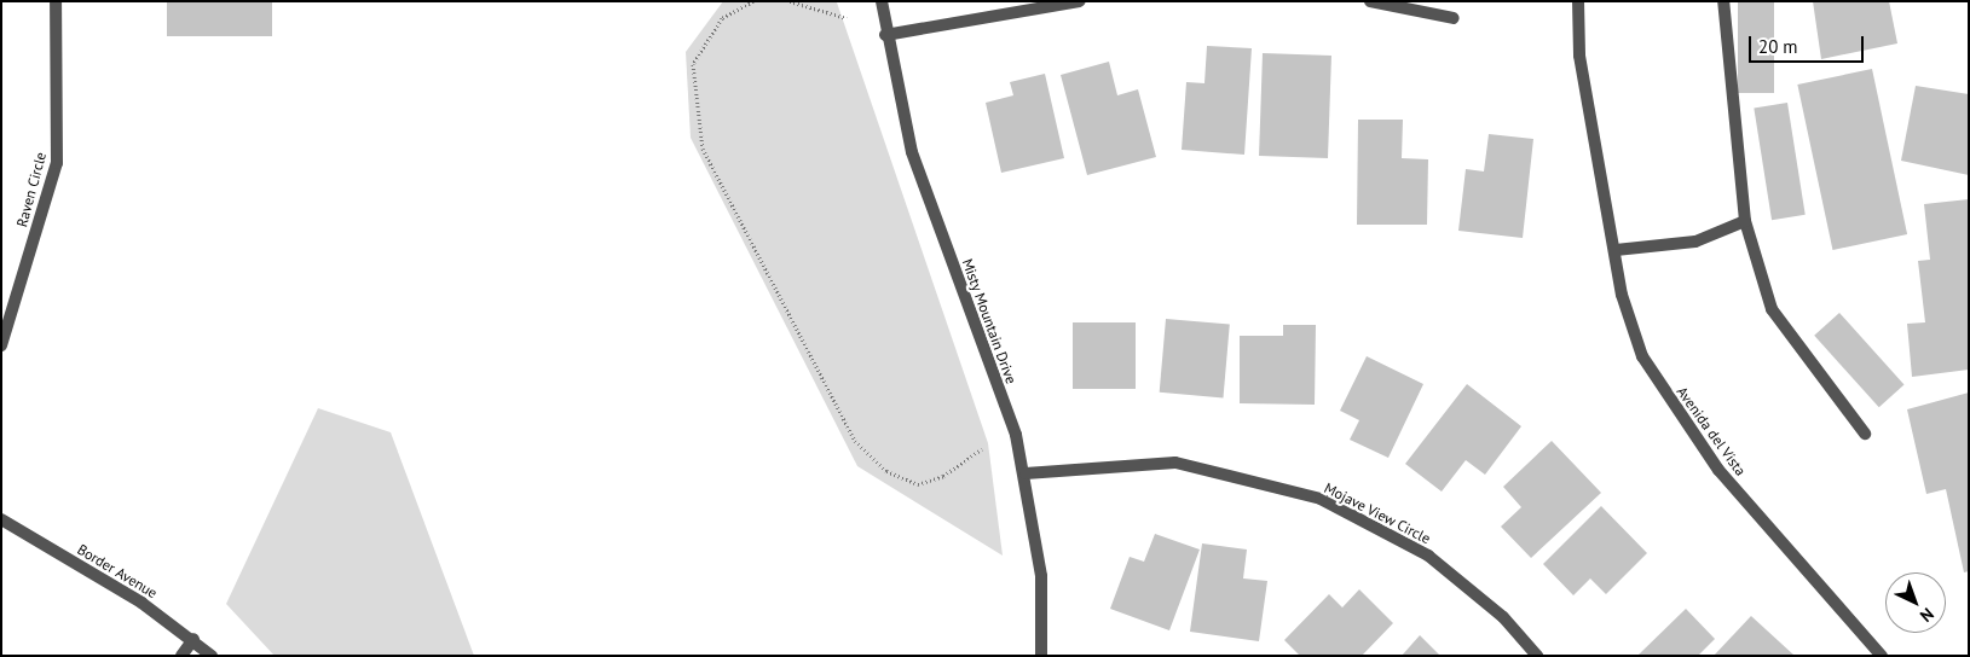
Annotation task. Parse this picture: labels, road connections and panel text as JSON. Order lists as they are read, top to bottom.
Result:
{
  "streets": {
    "street": [
      "Raven Circle",
      "Misty Mountain Drive",
      "Avenida del Vista",
      "Mojave View Circle",
      "Border Avenue"
    ]
  },
  "crossings": [
    ["Misty Mountain Drive", "Mojave View Circle"]
  ],
  "scale_bar": "20 m",
  "north": "bottom right"
}
